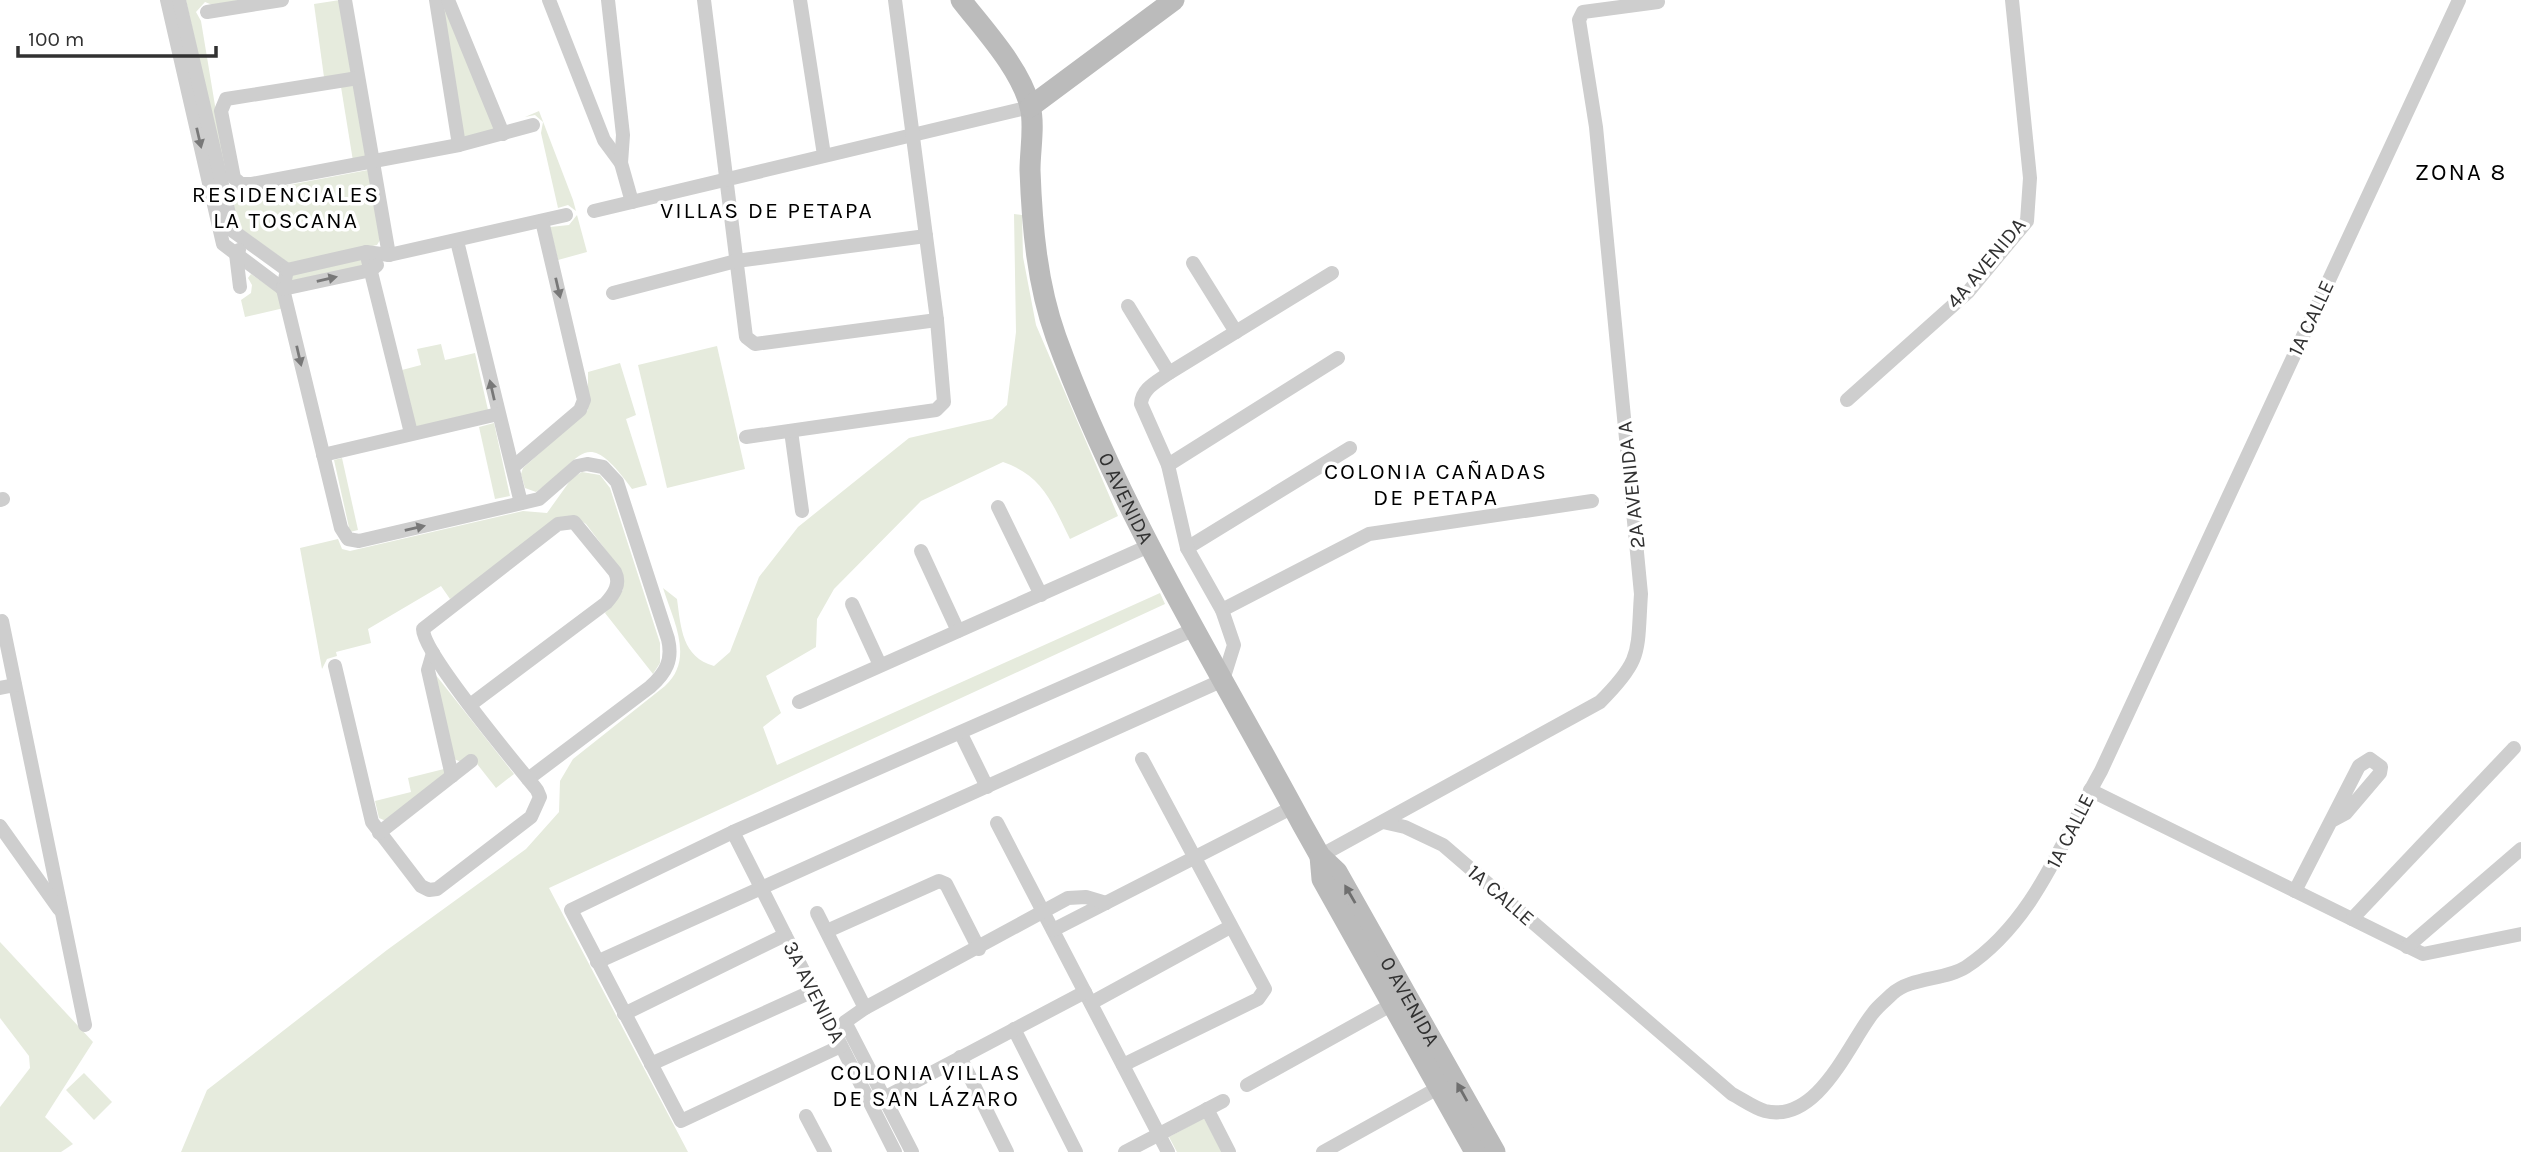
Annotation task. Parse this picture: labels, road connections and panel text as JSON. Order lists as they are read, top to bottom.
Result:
{
  "streets": {
    "main road": ["0 AVENIDA"],
    "street": [
      "4A AVENIDA",
      "1A CALLE",
      "2A AVENIDA A",
      "3A AVENIDA"
    ]
  },
  "crossings": [
    ["1A CALLE", "2A AVENIDA A"],
    ["2A AVENIDA A", "0 AVENIDA"]
  ],
  "districts": [
    "ZONA 8",
    "RESIDENCIALES LA TOSCANA",
    "VILLAS DE PETAPA",
    "COLONIA CAÑADAS DE PETAPA",
    "COLONIA VILLAS DE SAN LÁZARO"
  ],
  "scale_bar": "100 m"
}
